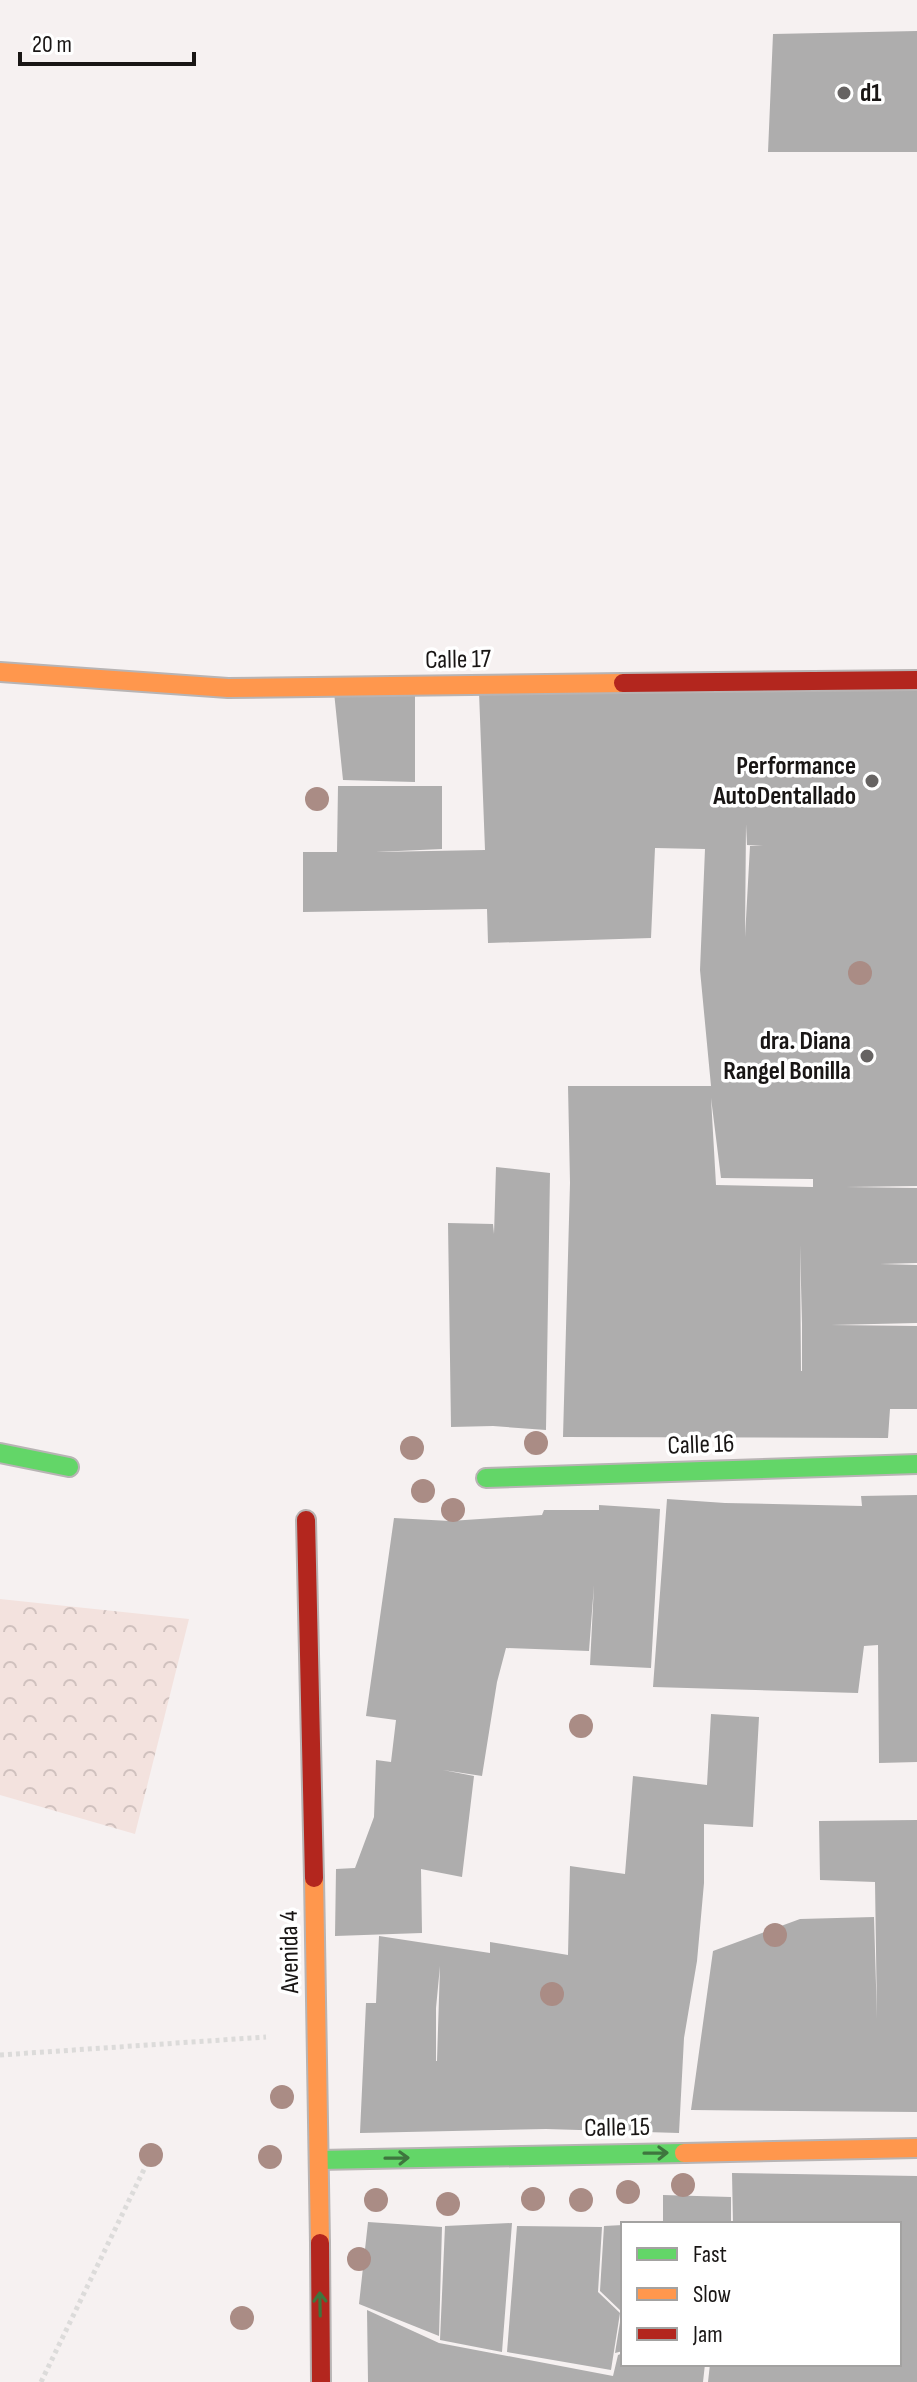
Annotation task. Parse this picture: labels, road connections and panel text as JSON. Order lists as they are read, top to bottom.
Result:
{
  "streets": {
    "street": [
      "Calle 17",
      "Calle 16",
      "Avenida 4",
      "Calle 15"
    ]
  },
  "crossings": [
    ["Avenida 4", "Calle 15"]
  ],
  "one_way": ["Calle 15"],
  "places": ["d1", "Performance AutoDentallado", "dra. Diana Rangel Bonilla"],
  "legend": ["Fast", "Slow", "Jam"],
  "scale_bar": "20 m"
}
